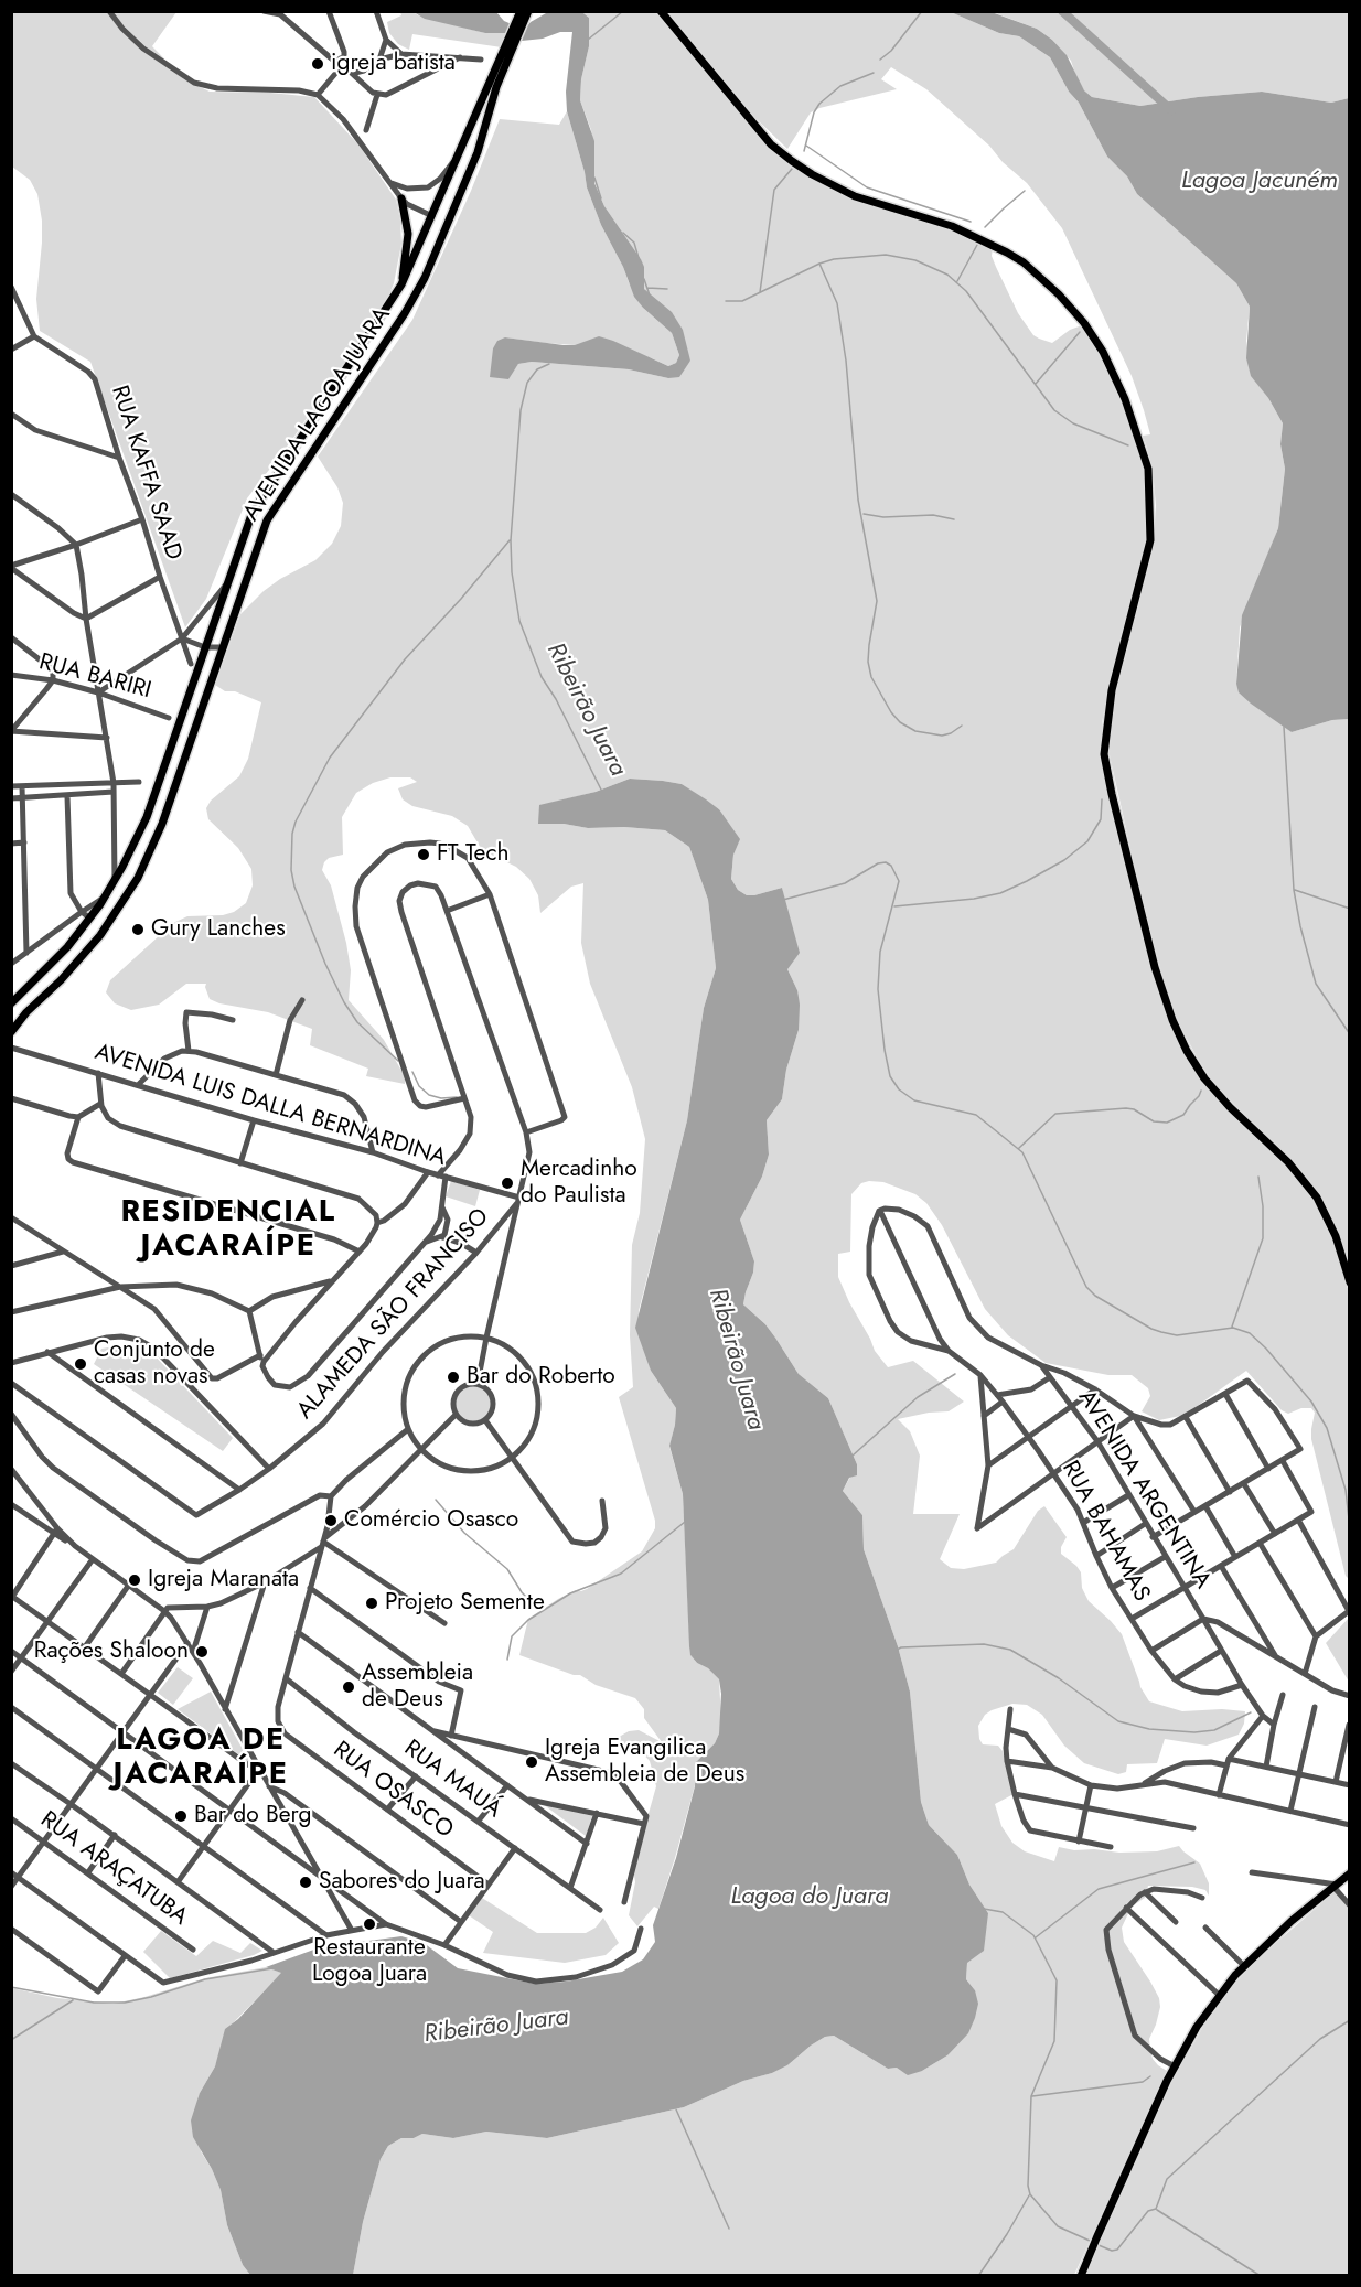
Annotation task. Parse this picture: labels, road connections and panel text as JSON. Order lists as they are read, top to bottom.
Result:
{
  "streets": {
    "main road": ["AVENIDA LAGOA JUARA"],
    "street": [
      "RUA KAFFA SAAD",
      "RUA BARIRI",
      "AVENIDA LUIS DALLA BERNARDINA",
      "ALAMEDA SÃO FRANCISO",
      "AVENIDA ARGENTINA",
      "RUA BAHAMAS",
      "RUA MAUÁ",
      "RUA OSASCO",
      "RUA ARAÇATUBA"
    ]
  },
  "crossings": [
    ["AVENIDA LUIS DALLA BERNARDINA", "ALAMEDA SÃO FRANCISO"],
    ["AVENIDA ARGENTINA", "RUA BAHAMAS"],
    ["RUA MAUÁ", "RUA OSASCO"]
  ],
  "districts": ["RESIDENCIAL JACARAÍPE", "LAGOA DE JACARAÍPE"],
  "water": ["Lagoa Jacuném", "Ribeirão Juara", "Lagoa do Juara"],
  "places": [
    "igreja batista",
    "FT Tech",
    "Gury Lanches",
    "Mercadinho do Paulista",
    "Conjunto de casas novas",
    "Bar do Roberto",
    "Comércio Osasco",
    "Igreja Maranata",
    "Projeto Semente",
    "Rações Shaloon",
    "Assembleia de Deus",
    "Igreja Evangilica Assembleia de Deus",
    "Bar do Berg",
    "Sabores do Juara",
    "Restaurante Logoa Juara"
  ]
}
